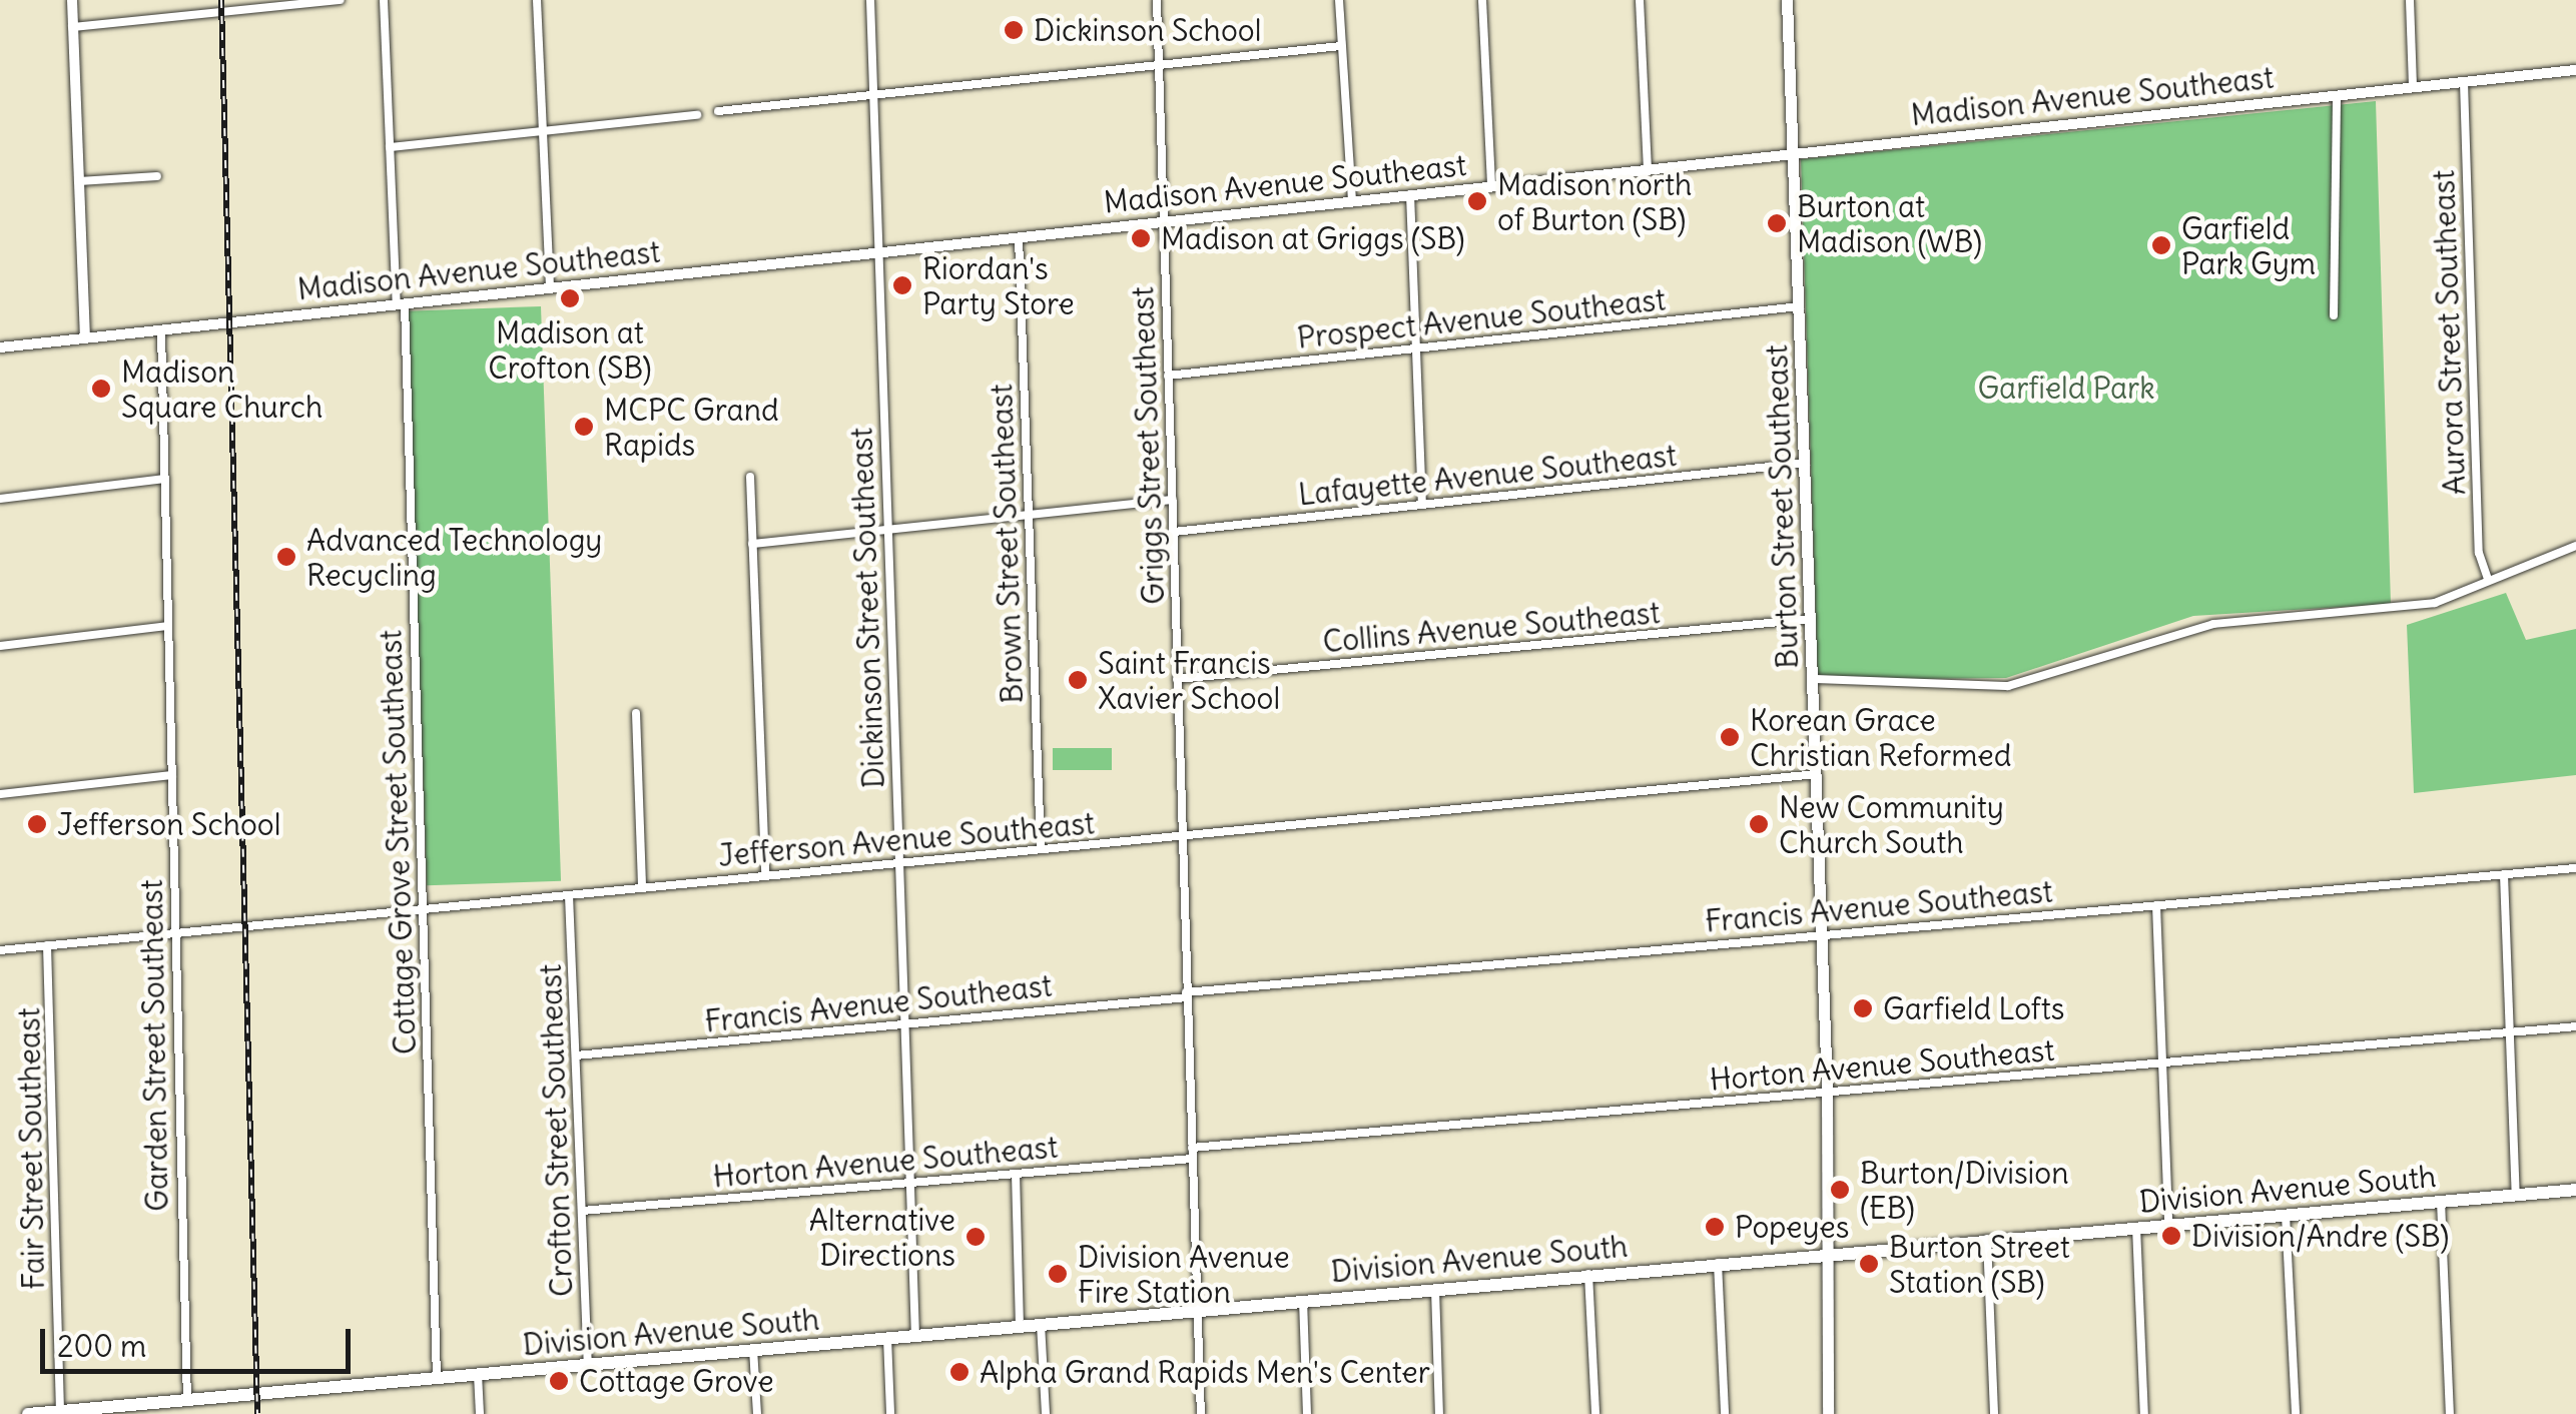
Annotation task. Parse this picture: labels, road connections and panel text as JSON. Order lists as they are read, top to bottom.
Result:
{
  "streets": {
    "main road": ["Burton Street Southeast", "Division Avenue South"],
    "street": [
      "Madison Avenue Southeast",
      "Prospect Avenue Southeast",
      "Aurora Street Southeast",
      "Griggs Street Southeast",
      "Lafayette Avenue Southeast",
      "Brown Street Southeast",
      "Dickinson Street Southeast",
      "Collins Avenue Southeast",
      "Jefferson Avenue Southeast",
      "Cottage Grove Street Southeast",
      "Francis Avenue Southeast",
      "Garden Street Southeast",
      "Horton Avenue Southeast",
      "Crofton Street Southeast",
      "Fair Street Southeast"
    ]
  },
  "crossings": [
    ["Madison Avenue Southeast", "Aurora Street Southeast"],
    ["Madison Avenue Southeast", "Griggs Street Southeast"],
    ["Madison Avenue Southeast", "Burton Street Southeast"],
    ["Madison Avenue Southeast", "Brown Street Southeast"],
    ["Madison Avenue Southeast", "Dickinson Street Southeast"],
    ["Madison Avenue Southeast", "Cottage Grove Street Southeast"],
    ["Madison Avenue Southeast", "Garden Street Southeast"],
    ["Prospect Avenue Southeast", "Griggs Street Southeast"],
    ["Prospect Avenue Southeast", "Burton Street Southeast"],
    ["Griggs Street Southeast", "Lafayette Avenue Southeast"],
    ["Griggs Street Southeast", "Collins Avenue Southeast"],
    ["Griggs Street Southeast", "Jefferson Avenue Southeast"],
    ["Griggs Street Southeast", "Francis Avenue Southeast"],
    ["Griggs Street Southeast", "Horton Avenue Southeast"],
    ["Griggs Street Southeast", "Division Avenue South"],
    ["Lafayette Avenue Southeast", "Burton Street Southeast"],
    ["Burton Street Southeast", "Collins Avenue Southeast"],
    ["Burton Street Southeast", "Jefferson Avenue Southeast"],
    ["Burton Street Southeast", "Francis Avenue Southeast"],
    ["Burton Street Southeast", "Horton Avenue Southeast"],
    ["Burton Street Southeast", "Division Avenue South"],
    ["Brown Street Southeast", "Jefferson Avenue Southeast"],
    ["Dickinson Street Southeast", "Jefferson Avenue Southeast"],
    ["Dickinson Street Southeast", "Francis Avenue Southeast"],
    ["Dickinson Street Southeast", "Horton Avenue Southeast"],
    ["Dickinson Street Southeast", "Division Avenue South"],
    ["Jefferson Avenue Southeast", "Cottage Grove Street Southeast"],
    ["Jefferson Avenue Southeast", "Garden Street Southeast"],
    ["Jefferson Avenue Southeast", "Crofton Street Southeast"],
    ["Jefferson Avenue Southeast", "Fair Street Southeast"],
    ["Cottage Grove Street Southeast", "Division Avenue South"],
    ["Francis Avenue Southeast", "Crofton Street Southeast"],
    ["Garden Street Southeast", "Division Avenue South"],
    ["Horton Avenue Southeast", "Crofton Street Southeast"],
    ["Crofton Street Southeast", "Division Avenue South"],
    ["Fair Street Southeast", "Division Avenue South"]
  ],
  "parks": ["Garfield Park"],
  "places": [
    "Dickinson School",
    "Madison north of Burton (SB)",
    "Burton at Madison (WB)",
    "Madison at Griggs (SB)",
    "Garfield Park Gym",
    "Riordan's Party Store",
    "Madison at Crofton (SB)",
    "Madison Square Church",
    "MCPC Grand Rapids",
    "Advanced Technology Recycling",
    "Saint Francis Xavier School",
    "Korean Grace Christian Reformed",
    "Jefferson School",
    "New Community Church South",
    "Garfield Lofts",
    "Burton/Division (EB)",
    "Popeyes",
    "Division/Andre (SB)",
    "Alternative Directions",
    "Burton Street Station (SB)",
    "Division Avenue Fire Station",
    "Alpha Grand Rapids Men's Center",
    "Cottage Grove"
  ],
  "scale_bar": "200 m"
}
